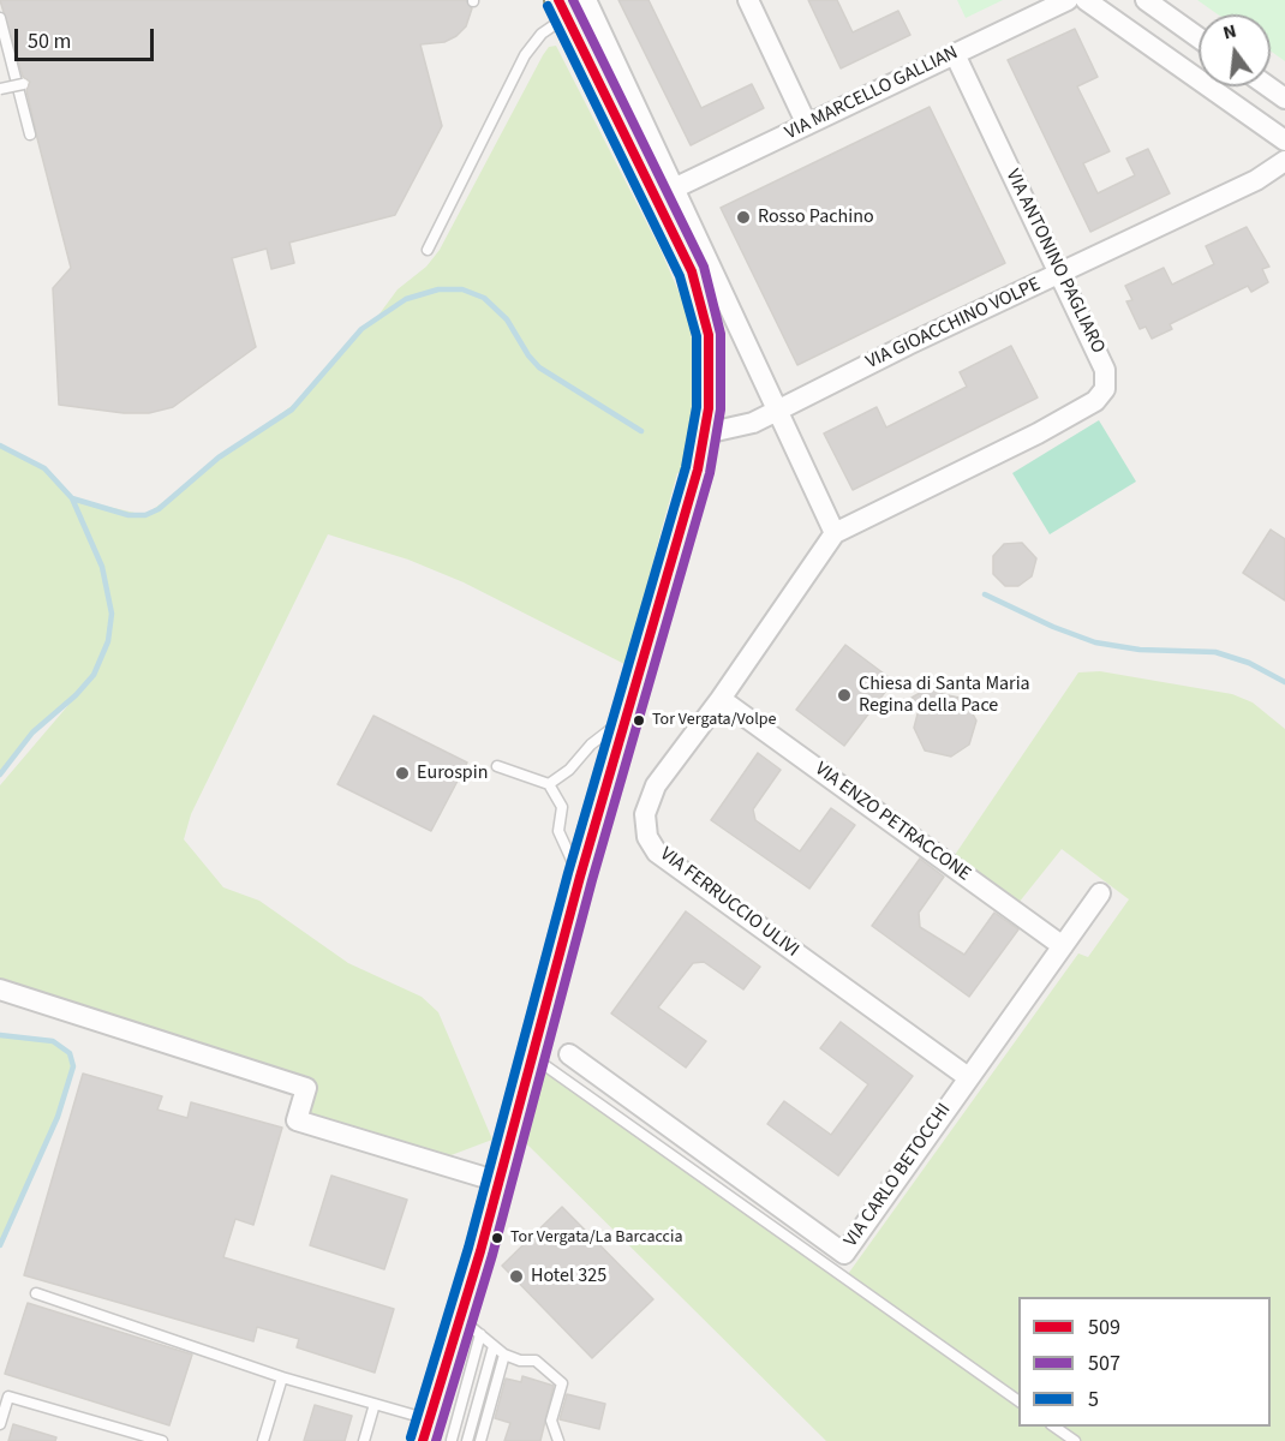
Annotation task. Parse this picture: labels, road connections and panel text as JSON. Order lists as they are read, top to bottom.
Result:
{
  "streets": {
    "street": [
      "VIA MARCELLO GALLIAN",
      "VIA ANTONINO PAGLIARO",
      "VIA GIOACCHINO VOLPE",
      "VIA ENZO PETRACCONE",
      "VIA FERRUCCIO ULIVI",
      "VIA CARLO BETOCCHI"
    ]
  },
  "crossings": [
    ["VIA MARCELLO GALLIAN", "VIA ANTONINO PAGLIARO"],
    ["VIA ANTONINO PAGLIARO", "VIA GIOACCHINO VOLPE"],
    ["VIA ANTONINO PAGLIARO", "VIA FERRUCCIO ULIVI"],
    ["VIA ENZO PETRACCONE", "VIA FERRUCCIO ULIVI"],
    ["VIA ENZO PETRACCONE", "VIA CARLO BETOCCHI"],
    ["VIA FERRUCCIO ULIVI", "VIA CARLO BETOCCHI"]
  ],
  "places": [
    "Rosso Pachino",
    "Chiesa di Santa Maria Regina della Pace",
    "Tor Vergata/Volpe",
    "Eurospin",
    "Tor Vergata/La Barcaccia",
    "Hotel 325"
  ],
  "lines": ["transit line 509", "transit line 507", "transit line 5"],
  "legend": ["509", "507", "5"],
  "scale_bar": "50 m",
  "north": "top"
}
